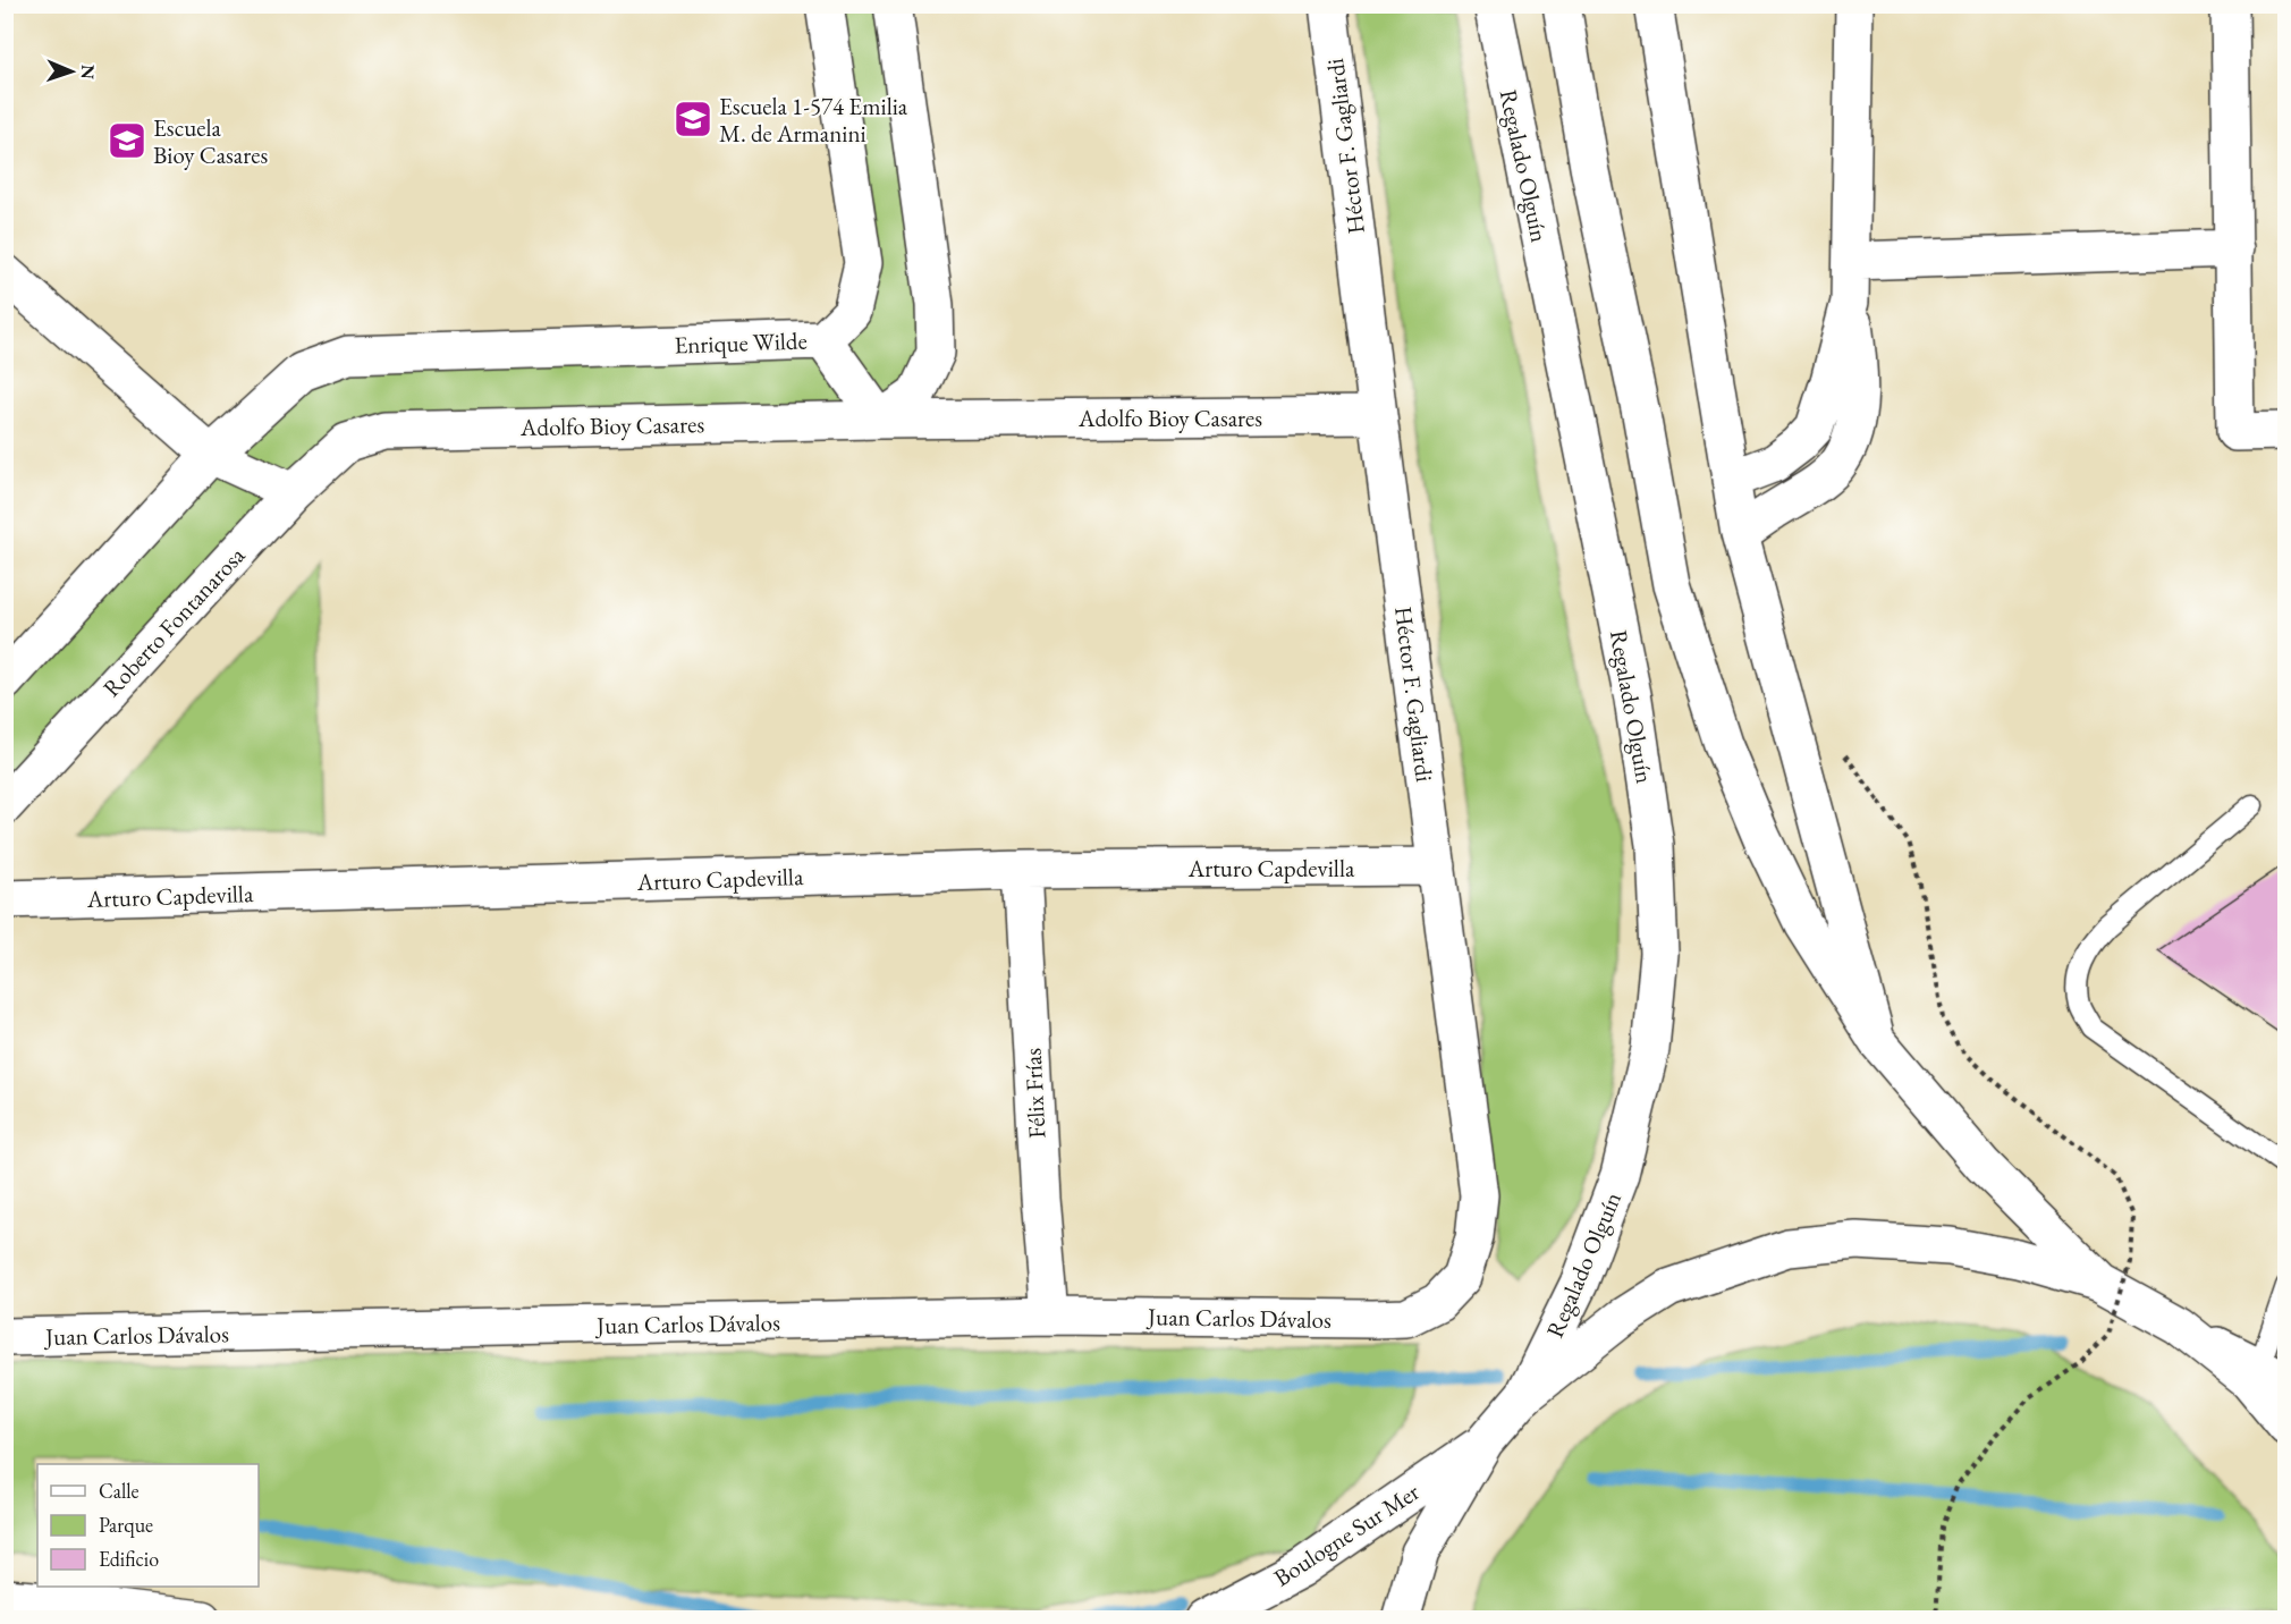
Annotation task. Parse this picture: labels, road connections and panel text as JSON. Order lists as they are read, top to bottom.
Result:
{
  "streets": {
    "street": [
      "Héctor F. Gagliardi",
      "Regalado Olguín",
      "Enrique Wilde",
      "Adolfo Bioy Casares",
      "Roberto Fontanarosa",
      "Arturo Capdevilla",
      "Félix Frías",
      "Juan Carlos Dávalos",
      "Boulogne Sur Mer"
    ]
  },
  "crossings": [
    ["Héctor F. Gagliardi", "Adolfo Bioy Casares"],
    ["Héctor F. Gagliardi", "Arturo Capdevilla"],
    ["Héctor F. Gagliardi", "Juan Carlos Dávalos"],
    ["Adolfo Bioy Casares", "Roberto Fontanarosa"],
    ["Arturo Capdevilla", "Félix Frías"],
    ["Félix Frías", "Juan Carlos Dávalos"]
  ],
  "places": {
    "school or university": ["Escuela 1-574 Emilia M. de Armanini", "Escuela Bioy Casares"]
  },
  "legend": ["Calle", "Parque", "Edificio"],
  "north": "right"
}
